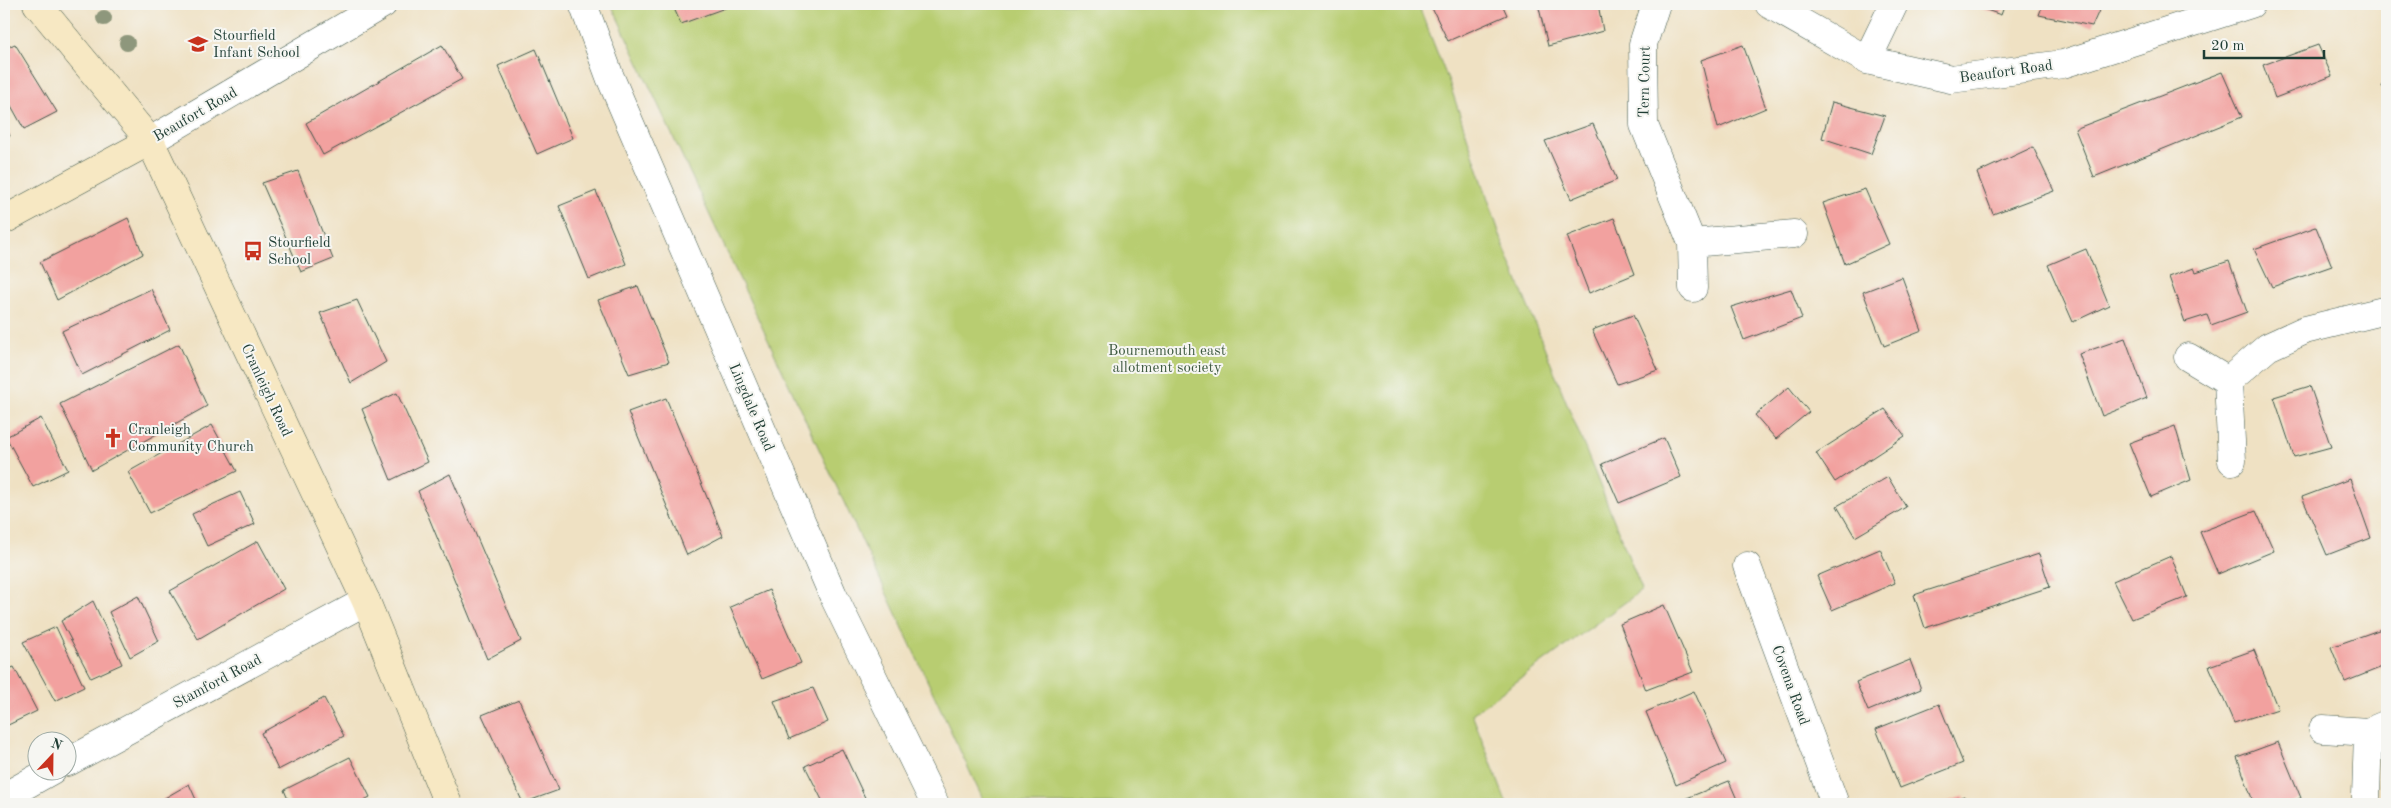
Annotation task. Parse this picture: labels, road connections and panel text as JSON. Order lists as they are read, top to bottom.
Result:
{
  "streets": {
    "street": [
      "Beaufort Road",
      "Tern Court",
      "Cranleigh Road",
      "Lingdale Road",
      "Stamford Road",
      "Covena Road"
    ]
  },
  "crossings": [
    ["Beaufort Road", "Cranleigh Road"],
    ["Cranleigh Road", "Stamford Road"]
  ],
  "parks": ["Bournemouth east allotment society"],
  "places": {
    "school or university": ["Stourfield Infant School"],
    "bus stop": ["Stourfield School"],
    "church": ["Cranleigh Community Church"]
  },
  "scale_bar": "20 m",
  "north": "top"
}
